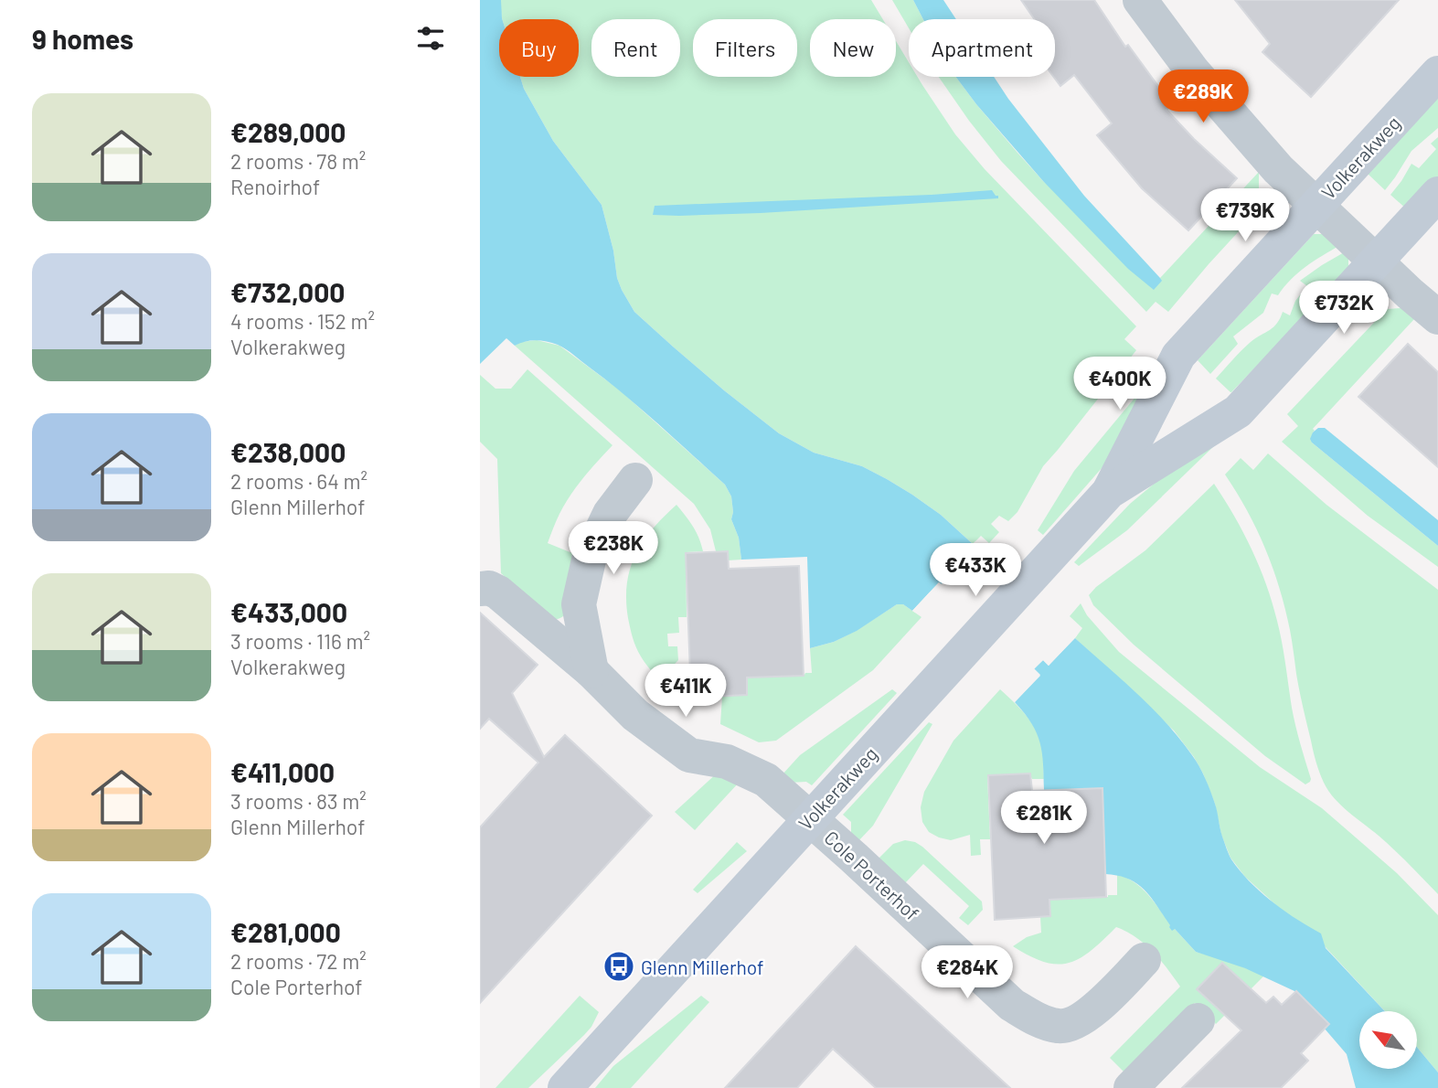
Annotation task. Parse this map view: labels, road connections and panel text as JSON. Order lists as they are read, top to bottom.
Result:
{
  "streets": {
    "street": ["Volkerakweg", "Cole Porterhof"]
  },
  "crossings": [
    ["Volkerakweg", "Cole Porterhof"]
  ],
  "places": {
    "bus stop": ["Glenn Millerhof"]
  },
  "north": "top left",
  "page": {
    "heading": "9 homes",
    "chip": [
      "Buy",
      "Rent",
      "Filters",
      "New",
      "Apartment"
    ],
    "price": [
      "€289K",
      "€739K",
      "€732K",
      "€400K",
      "€238K",
      "€433K",
      "€411K",
      "€281K",
      "€284K"
    ],
    "list": [
      {
        "name": "€289,000",
        "note": "2 rooms · 78 m² · Renoirhof"
      },
      {
        "name": "€732,000",
        "note": "4 rooms · 152 m² · Volkerakweg"
      },
      {
        "name": "€238,000",
        "note": "2 rooms · 64 m² · Glenn Millerhof"
      },
      {
        "name": "€433,000",
        "note": "3 rooms · 116 m² · Volkerakweg"
      },
      {
        "name": "€411,000",
        "note": "3 rooms · 83 m² · Glenn Millerhof"
      },
      {
        "name": "€281,000",
        "note": "2 rooms · 72 m² · Cole Porterhof"
      }
    ]
  }
}
